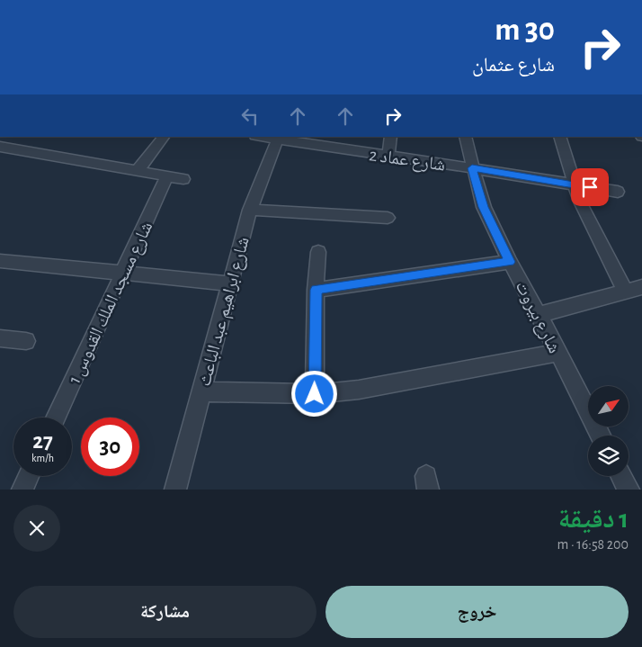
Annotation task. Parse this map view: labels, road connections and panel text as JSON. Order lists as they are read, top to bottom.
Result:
{
  "streets": {
    "street": [
      "شارع عماد 2",
      "شارع مسجد الملك القدوس 1",
      "شارع ابراهيم عبد الباعث",
      "شارع بيروت"
    ]
  },
  "crossings": [
    ["شارع عماد 2", "شارع ابراهيم عبد الباعث"],
    ["شارع عماد 2", "شارع بيروت"]
  ],
  "north": "top right",
  "page": {
    "turn": ["30 m", "شارع عثمان"],
    "speed": "27 km/h",
    "limit": "30",
    "heading": ["1 دقيقة", "200 m · 16:58"],
    "buttons": ["خروج", "مشاركة"]
  }
}
